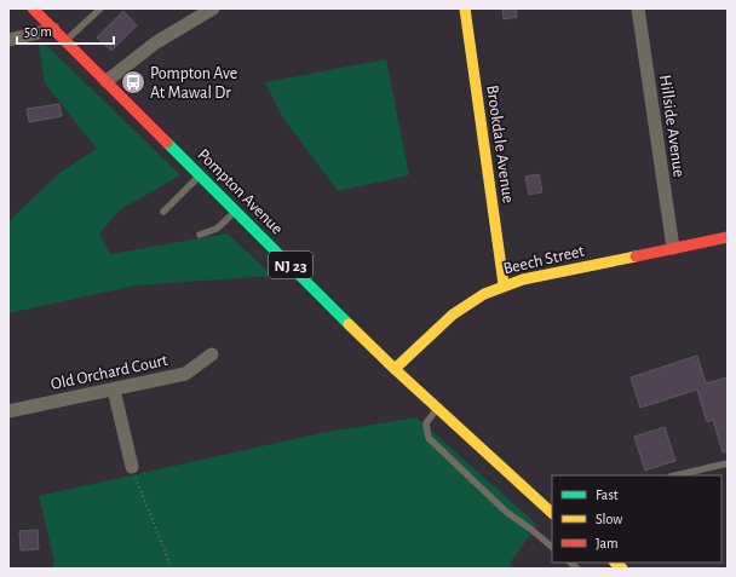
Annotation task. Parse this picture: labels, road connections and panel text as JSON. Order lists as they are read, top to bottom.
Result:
{
  "streets": {
    "main road": [
      "Brookdale Avenue",
      "Pompton Avenue",
      "Beech Street",
      "NJ 23"
    ],
    "street": ["Hillside Avenue", "Old Orchard Court"]
  },
  "crossings": [
    ["Hillside Avenue", "Beech Street"],
    ["Brookdale Avenue", "Beech Street"],
    ["Pompton Avenue", "Beech Street"]
  ],
  "places": {
    "bus stop": ["Pompton Ave At Mawal Dr"]
  },
  "legend": ["Fast", "Slow", "Jam"],
  "scale_bar": "50 m"
}
